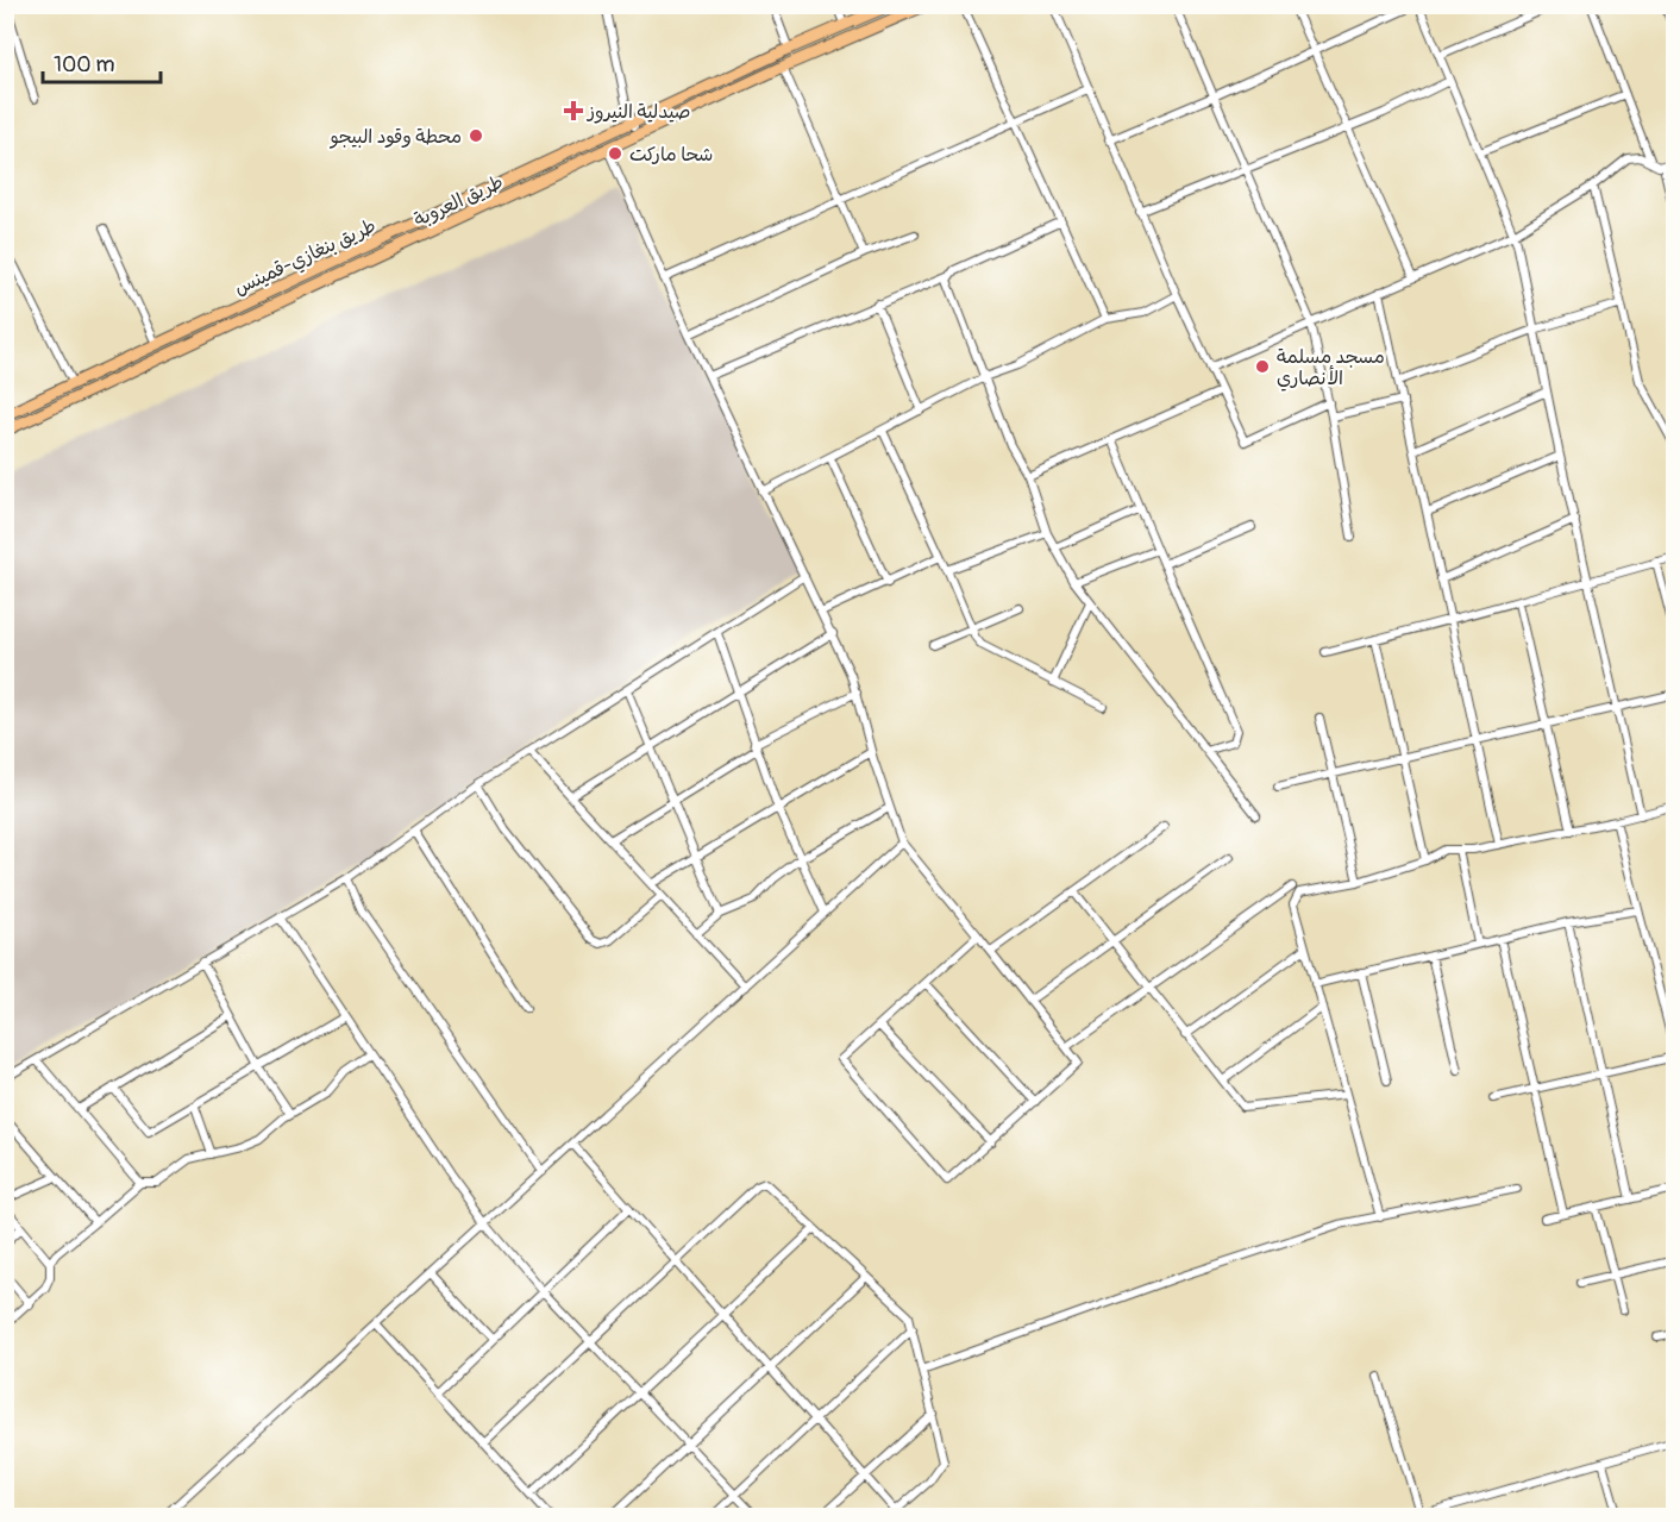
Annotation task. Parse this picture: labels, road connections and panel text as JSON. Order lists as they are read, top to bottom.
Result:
{
  "streets": {
    "main road": ["طريق العروبة", "طريق بنغازي-قمينس"]
  },
  "places": {
    "health": ["صيدلية النيروز"],
    "other": ["محطة وقود البيجو", "شحا ماركت", "مسجد مسلمة الأنصاري"]
  },
  "scale_bar": "100 m"
}
